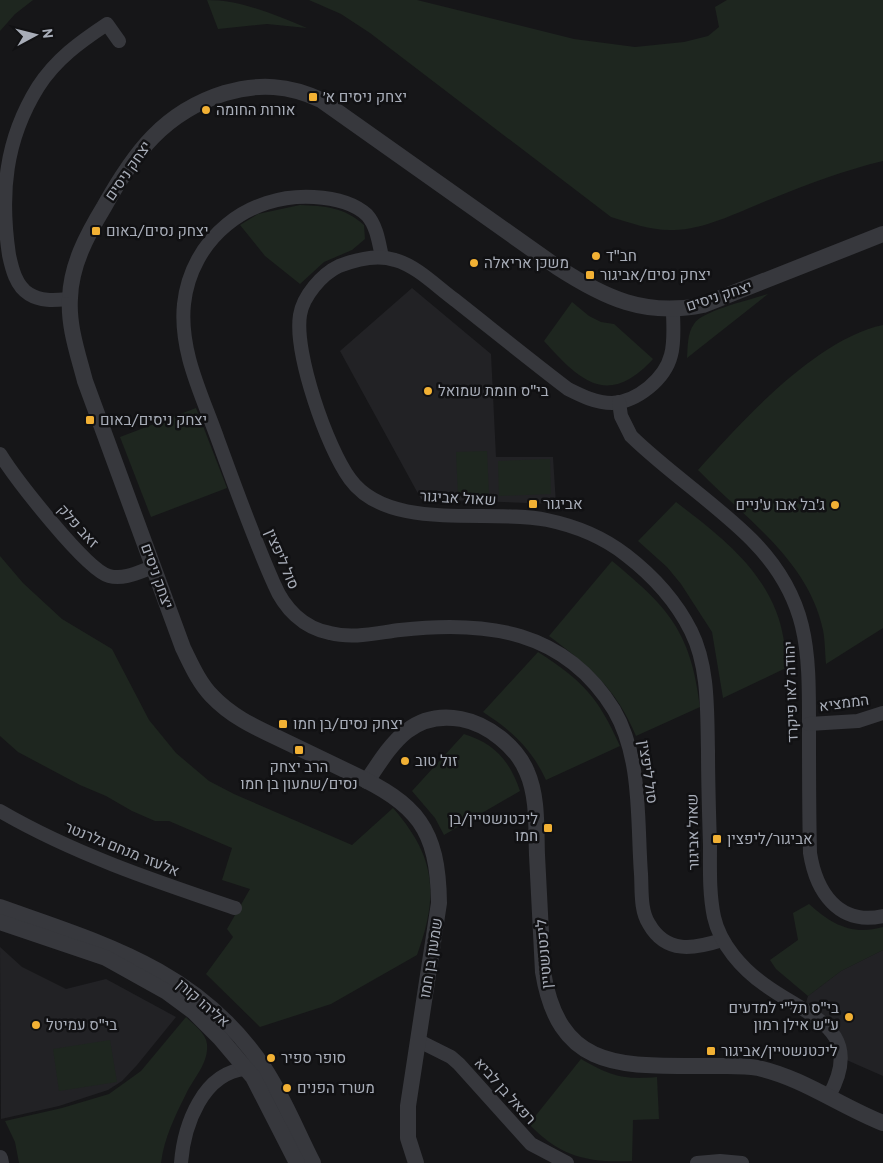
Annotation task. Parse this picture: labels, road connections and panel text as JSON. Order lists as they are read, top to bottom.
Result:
{
  "streets": {
    "street": [
      "יצחק ניסים",
      "שאול אביגור",
      "זאב פלק",
      "סול ליפצין",
      "יהודה לאו פיקרד",
      "הממציא",
      "אלעזר מנחם גלרנטר",
      "ליכטנשטיין",
      "שמעון בן חמו",
      "אליהו קורן",
      "רפאל בן לביא"
    ]
  },
  "crossings": [
    ["יצחק ניסים", "זאב פלק"],
    ["יצחק ניסים", "ליכטנשטיין"],
    ["יצחק ניסים", "שמעון בן חמו"],
    ["שאול אביגור", "סול ליפצין"],
    ["שאול אביגור", "יהודה לאו פיקרד"],
    ["שאול אביגור", "ליכטנשטיין"],
    ["יהודה לאו פיקרד", "הממציא"],
    ["ליכטנשטיין", "שמעון בן חמו"],
    ["שמעון בן חמו", "רפאל בן לביא"]
  ],
  "places": {
    "transit": [
      "יצחק ניסים א׳",
      "יצחק נסים/באום",
      "יצחק נסים/אביגור",
      "יצחק ניסים/באום",
      "אביגור",
      "יצחק נסים/בן חמו",
      "הרב יצחק נסים/שמעון בן חמו",
      "ליכטנשטיין/בן חמו",
      "אביגור/ליפצין",
      "ליכטנשטיין/אביגור"
    ],
    "other": [
      "אורות החומה",
      "חב\"ד",
      "משכן אריאלה",
      "בי\"ס חומת שמואל",
      "ג'בל אבו ע'ניים",
      "זול טוב",
      "בי\"ס תל\"י למדעים ע\"ש אילן רמון",
      "בי\"ס עמיטל",
      "סופר ספיר",
      "משרד הפנים"
    ]
  },
  "north": "right"
}
